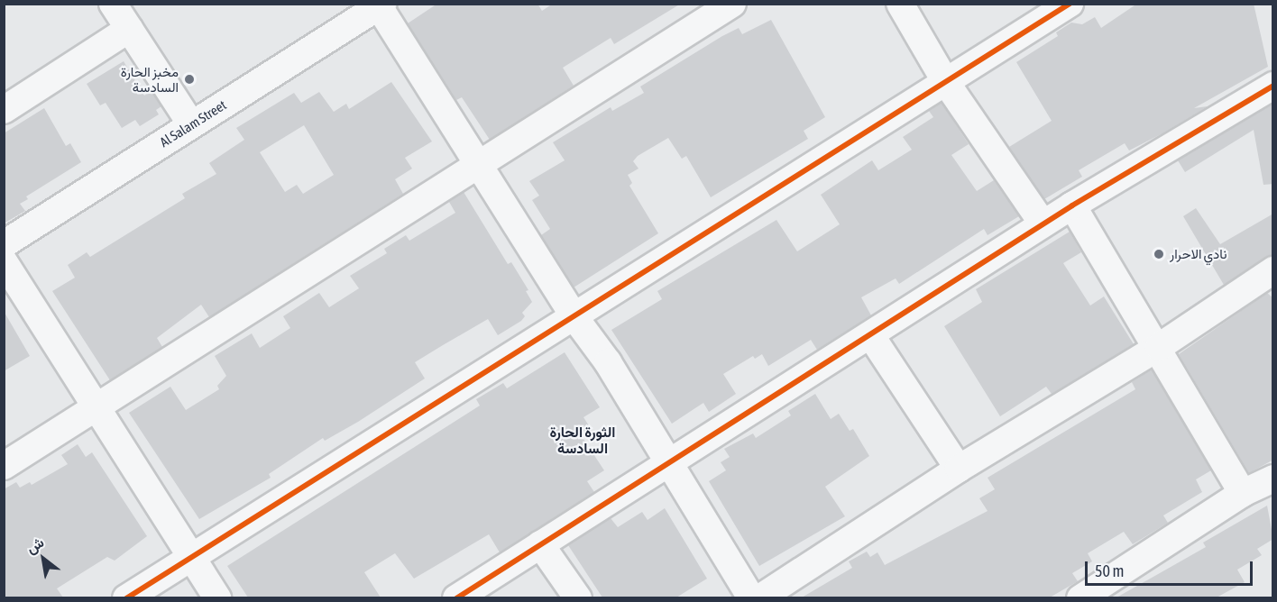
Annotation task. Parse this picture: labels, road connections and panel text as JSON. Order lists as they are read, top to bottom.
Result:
{
  "streets": {
    "street": ["Al Salam Street"]
  },
  "districts": ["الثورة الحارة السادسة"],
  "places": ["مخبز الحارة السادسة", "نادي الاحرار"],
  "scale_bar": "50 m",
  "north": "top left"
}
